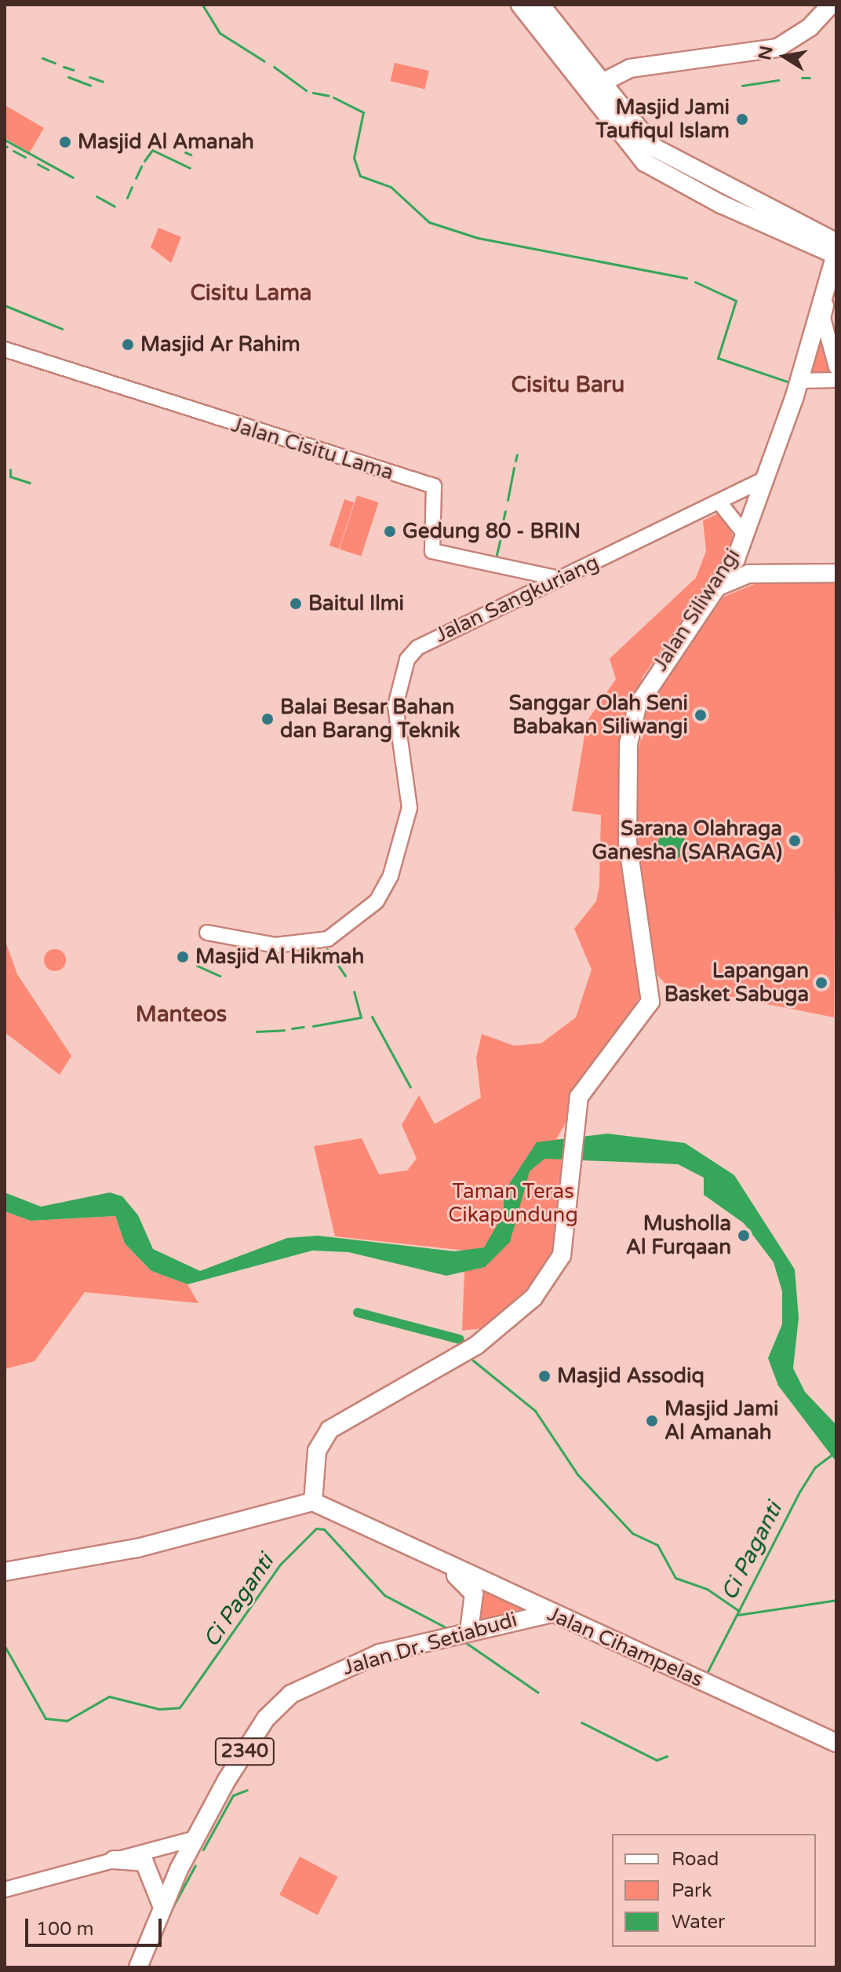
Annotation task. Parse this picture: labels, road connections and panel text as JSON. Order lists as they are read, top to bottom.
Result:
{
  "streets": {
    "main road": [
      "Jalan Siliwangi",
      "Jalan Dr. Setiabudi",
      "Jalan Cihampelas",
      "2340"
    ],
    "street": ["Jalan Cisitu Lama", "Jalan Sangkuriang"]
  },
  "crossings": [
    ["Jalan Cisitu Lama", "Jalan Sangkuriang"],
    ["Jalan Sangkuriang", "Jalan Siliwangi"],
    ["Jalan Siliwangi", "Jalan Cihampelas"],
    ["Jalan Dr. Setiabudi", "Jalan Cihampelas"]
  ],
  "districts": ["Cisitu Lama", "Cisitu Baru", "Manteos"],
  "water": ["Ci Paganti"],
  "parks": ["Taman Teras Cikapundung"],
  "places": [
    "Masjid Jami Taufiqul Islam",
    "Masjid Al Amanah",
    "Masjid Ar Rahim",
    "Gedung 80 - BRIN",
    "Baitul Ilmi",
    "Sanggar Olah Seni Babakan Siliwangi",
    "Balai Besar Bahan dan Barang Teknik",
    "Sarana Olahraga Ganesha (SARAGA)",
    "Masjid Al Hikmah",
    "Lapangan Basket Sabuga",
    "Musholla Al Furqaan",
    "Masjid Assodiq",
    "Masjid Jami Al Amanah"
  ],
  "legend": ["Road", "Park", "Water"],
  "scale_bar": "100 m",
  "north": "left"
}
